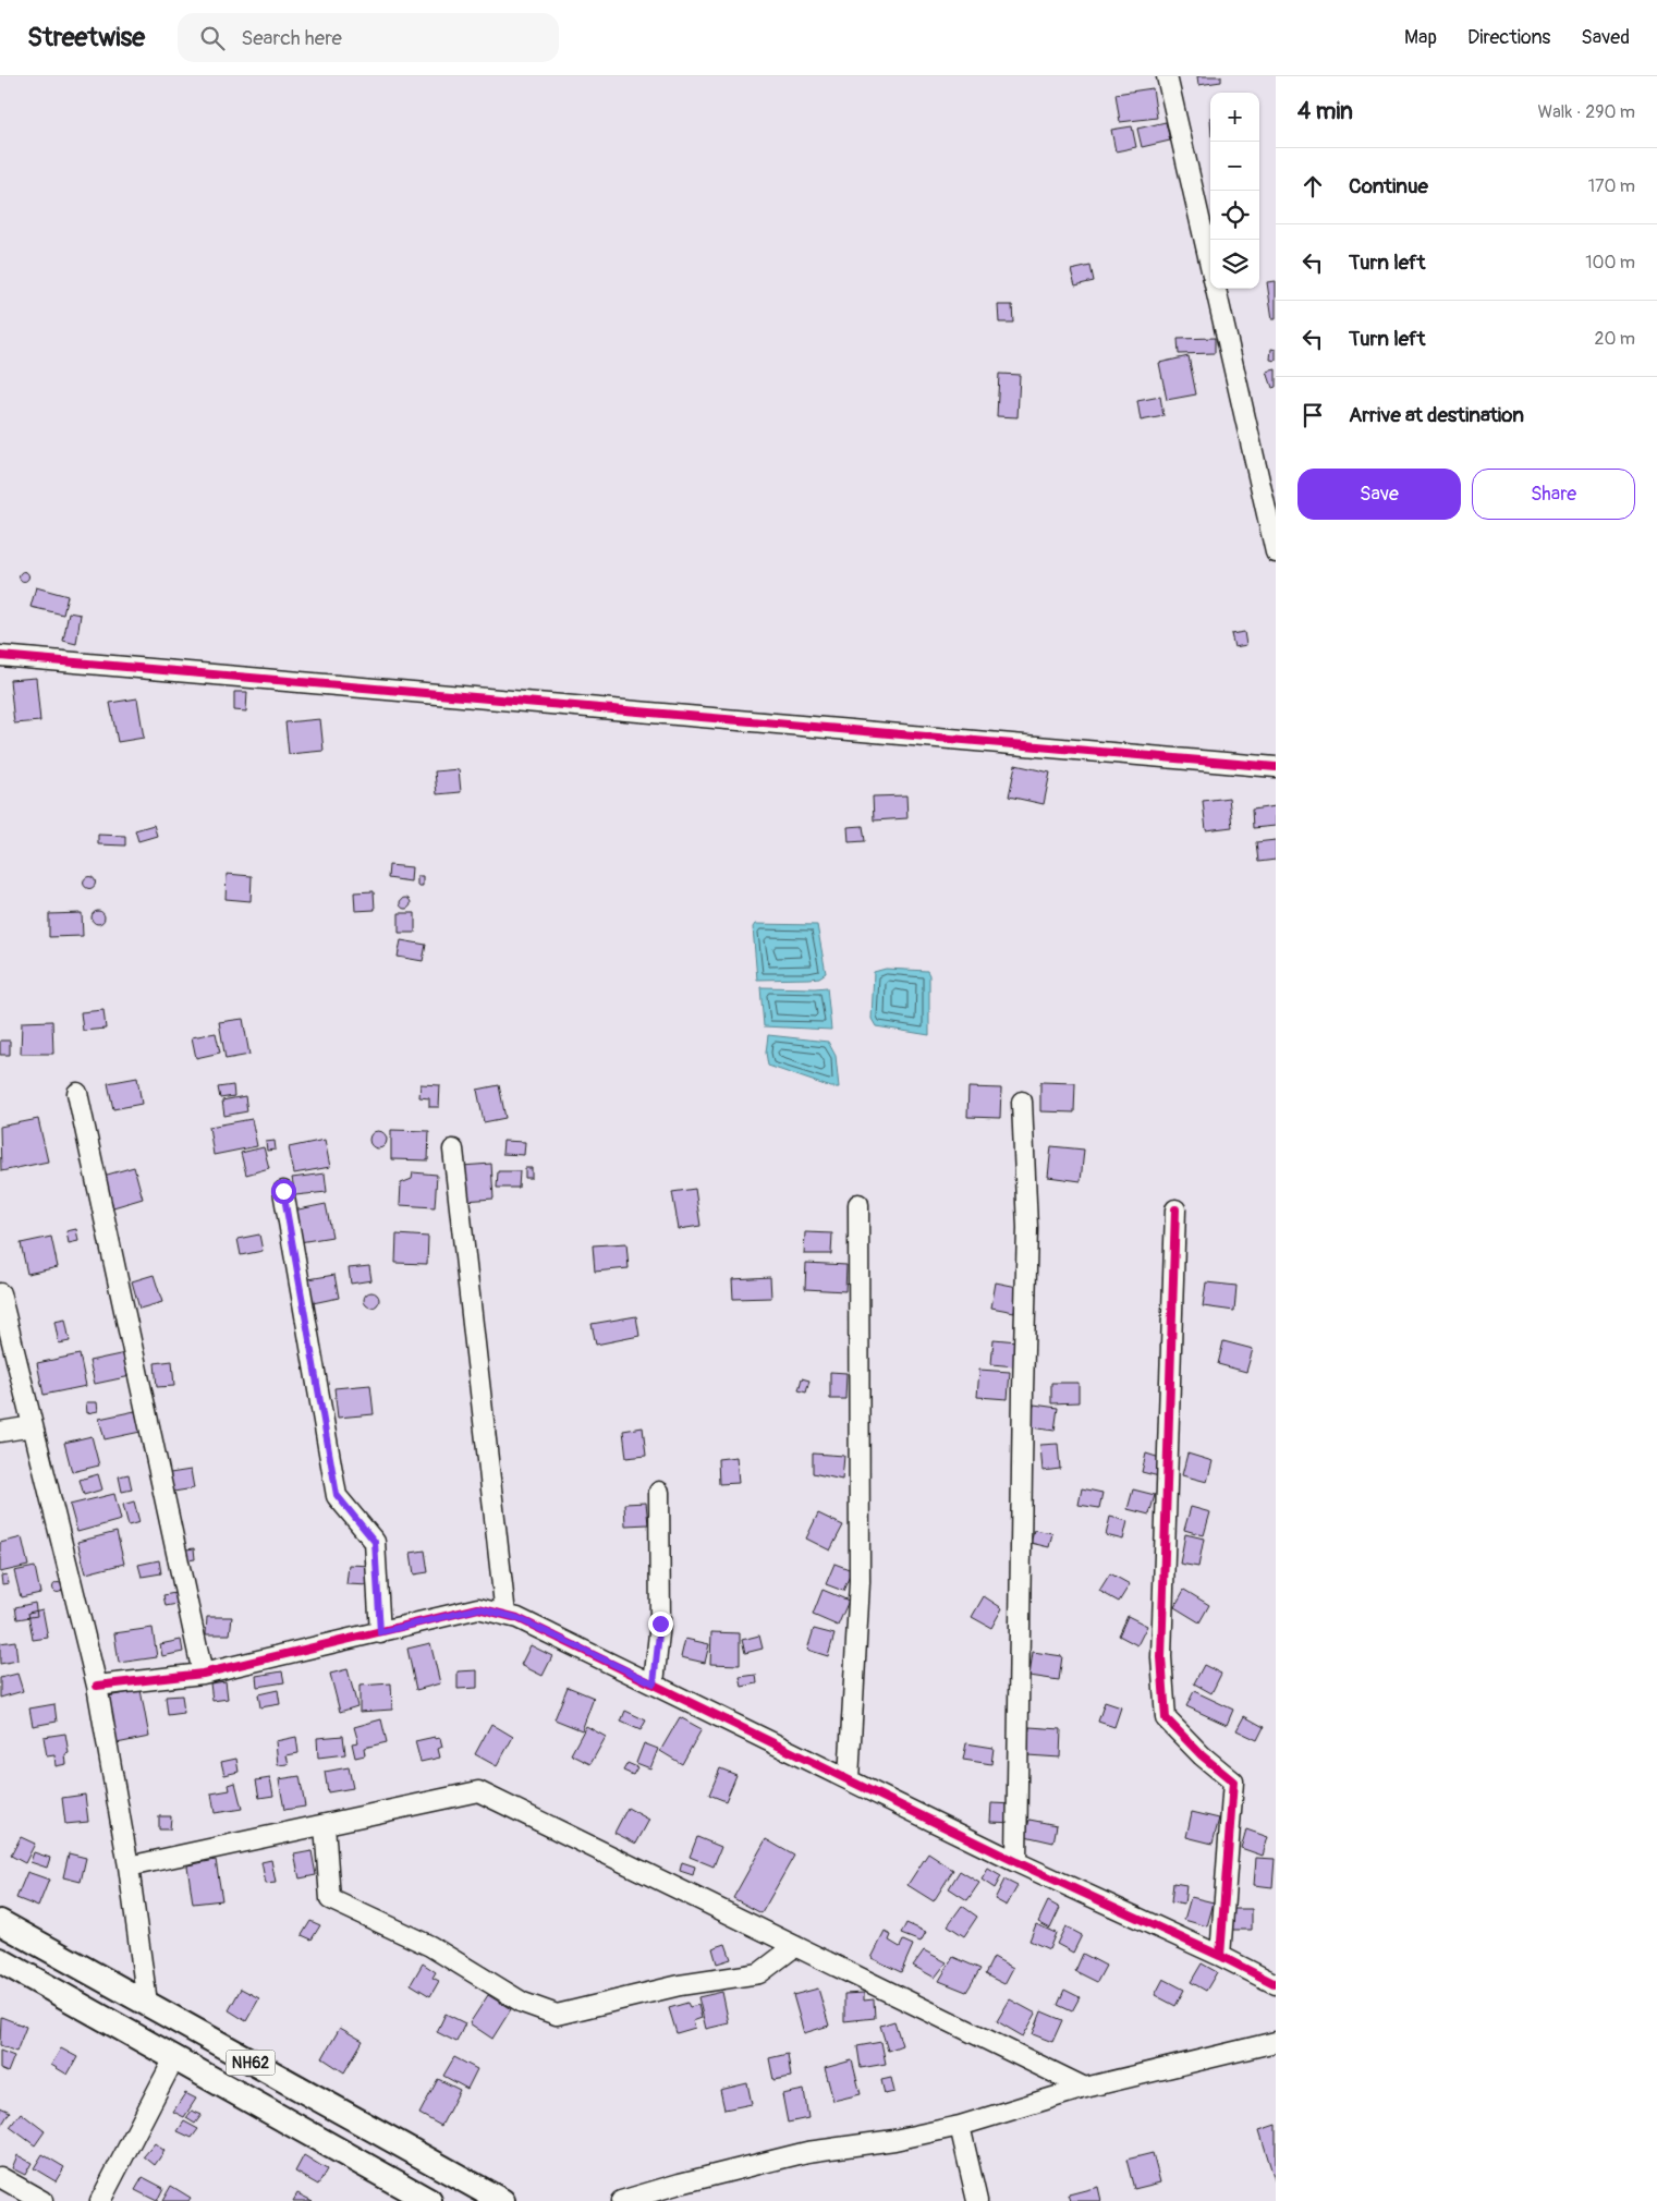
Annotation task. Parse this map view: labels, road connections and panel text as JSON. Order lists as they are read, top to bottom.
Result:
{
  "streets": {
    "main road": ["NH62"]
  },
  "page": {
    "header": "Streetwise",
    "search": "Search here",
    "nav": ["Map", "Directions", "Saved"],
    "heading": ["4 min", "Walk · 290 m"],
    "map_buttons": ["+", "−"],
    "list": [
      ["Continue", "170 m"],
      ["Turn left", "100 m"],
      ["Turn left", "20 m"],
      "Arrive at destination"
    ],
    "buttons": ["Save", "Share"]
  }
}
